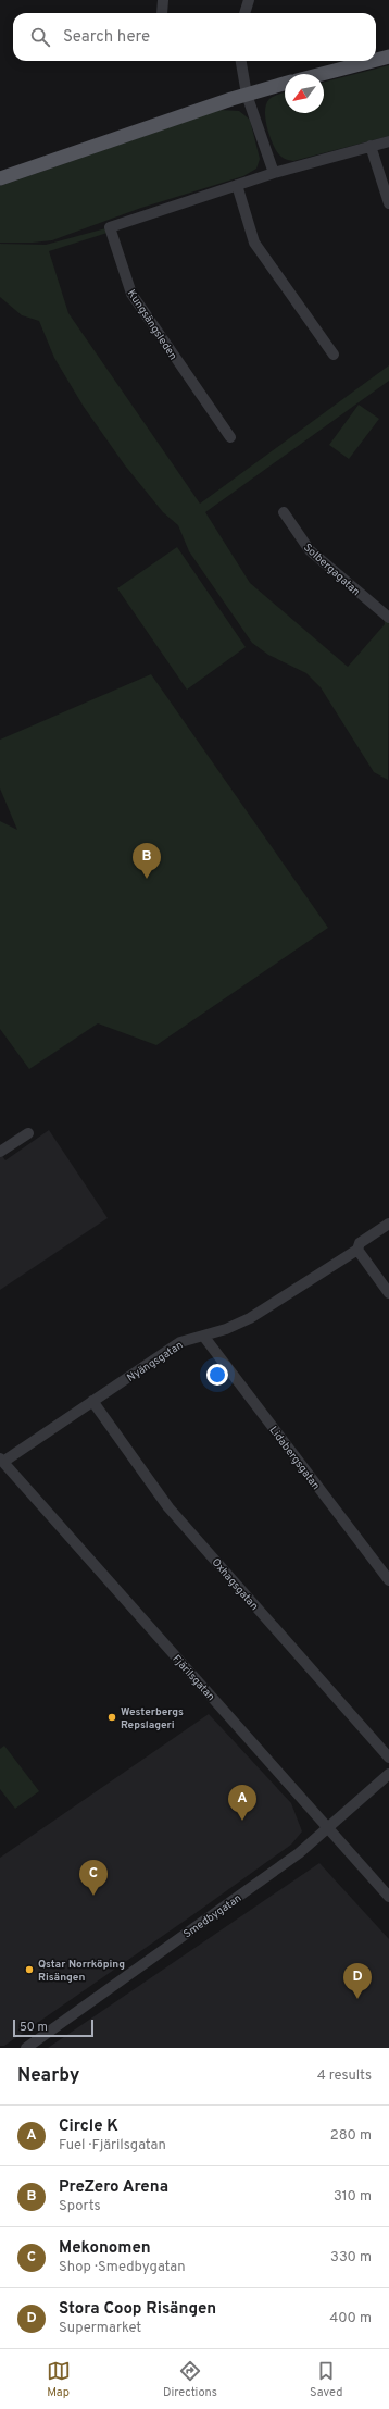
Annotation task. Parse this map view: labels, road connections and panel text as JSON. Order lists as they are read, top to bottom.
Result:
{
  "streets": {
    "street": [
      "Kungsängsleden",
      "Solbergagatan",
      "Nyängsgatan",
      "Lidabergsgatan",
      "Oxhagsgatan",
      "Fjärilsgatan",
      "Smedbygatan"
    ]
  },
  "crossings": [
    ["Nyängsgatan", "Lidabergsgatan"],
    ["Nyängsgatan", "Oxhagsgatan"],
    ["Nyängsgatan", "Fjärilsgatan"],
    ["Fjärilsgatan", "Smedbygatan"]
  ],
  "places": ["Westerbergs Repslageri", "Qstar Norrköping Risängen"],
  "scale_bar": "50 m",
  "north": "bottom left",
  "page": {
    "search": "Search here",
    "pins": [
      "B",
      "A",
      "C",
      "D"
    ],
    "scale": "50 m",
    "heading": ["Nearby", "4 results"],
    "list": [
      {
        "mark": "A",
        "name": "Circle K",
        "note": "Fuel · Fjärilsgatan",
        "value": "280 m"
      },
      {
        "mark": "B",
        "name": "PreZero Arena",
        "note": "Sports",
        "value": "310 m"
      },
      {
        "mark": "C",
        "name": "Mekonomen",
        "note": "Shop · Smedbygatan",
        "value": "330 m"
      },
      {
        "mark": "D",
        "name": "Stora Coop Risängen",
        "note": "Supermarket",
        "value": "400 m"
      }
    ],
    "nav": ["Map", "Directions", "Saved"]
  }
}
